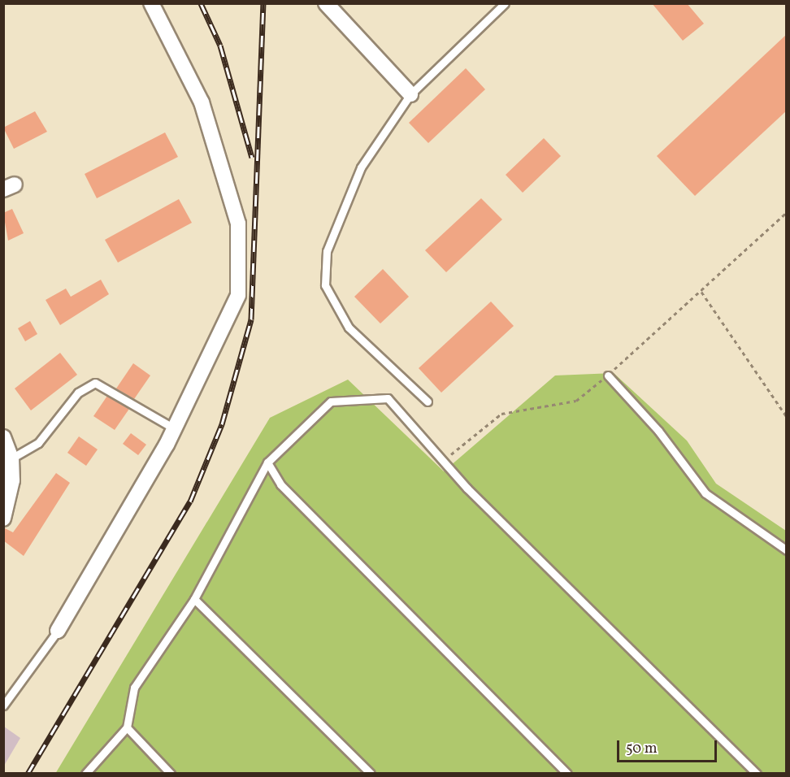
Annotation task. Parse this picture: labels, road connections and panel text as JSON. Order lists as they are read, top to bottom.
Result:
{
  "scale_bar": "50 m"
}
